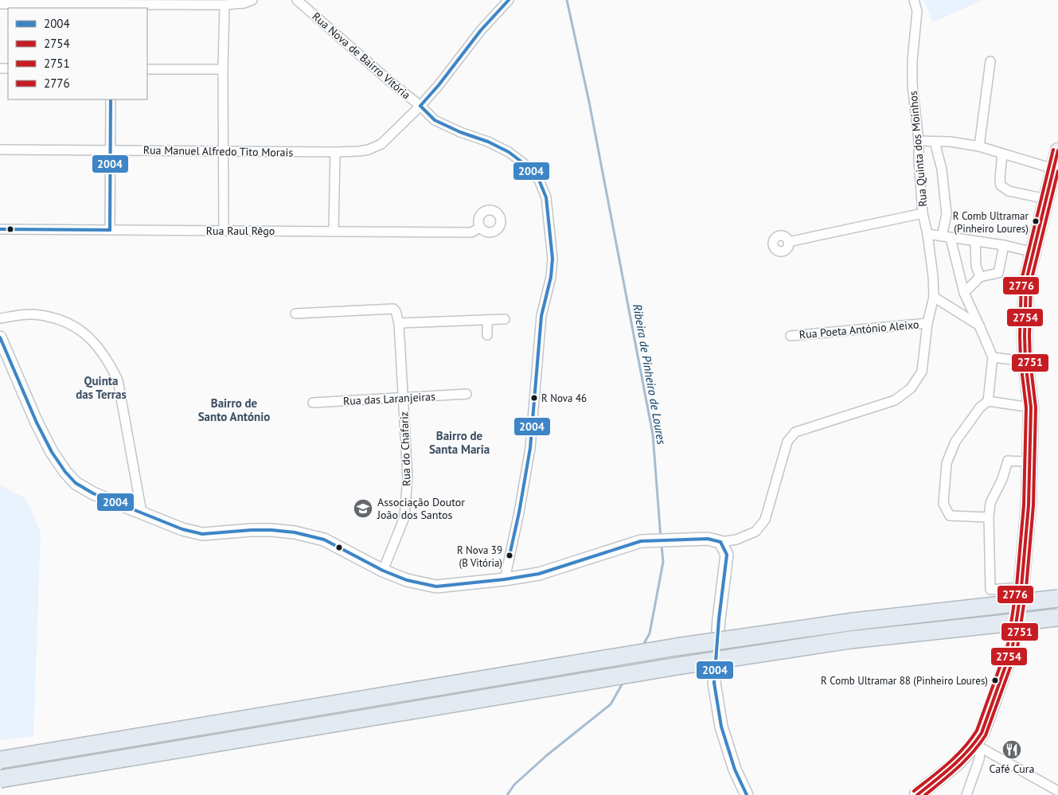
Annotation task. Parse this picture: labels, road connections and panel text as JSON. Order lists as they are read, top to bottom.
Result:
{
  "streets": {
    "street": [
      "Rua Nova de Bairro Vitória",
      "Rua Quinta dos Moinhos",
      "Rua Manuel Alfredo Tito Morais",
      "Rua Raul Rêgo",
      "Rua Poeta António Aleixo",
      "Rua das Laranjeiras",
      "Rua do Chafariz"
    ]
  },
  "crossings": [
    ["Rua Nova de Bairro Vitória", "Rua Manuel Alfredo Tito Morais"],
    ["Rua Quinta dos Moinhos", "Rua Poeta António Aleixo"],
    ["Rua das Laranjeiras", "Rua do Chafariz"]
  ],
  "districts": ["Quinta das Terras", "Bairro de Santo António", "Bairro de Santa Maria"],
  "water": ["Ribeira de Pinheiro de Loures"],
  "places": {
    "other": [
      "R Comb Ultramar (Pinheiro Loures)",
      "R Nova 46",
      "R Nova 39 (B Vitória)",
      "R Comb Ultramar 88 (Pinheiro Loures)"
    ],
    "school or university": ["Associação Doutor João dos Santos"],
    "restaurant": ["Café Cura"]
  },
  "lines": [
    "transit line 2004",
    "transit line 2776",
    "transit line 2754",
    "transit line 2751"
  ],
  "legend": [
    "2004",
    "2754",
    "2751",
    "2776"
  ]
}
